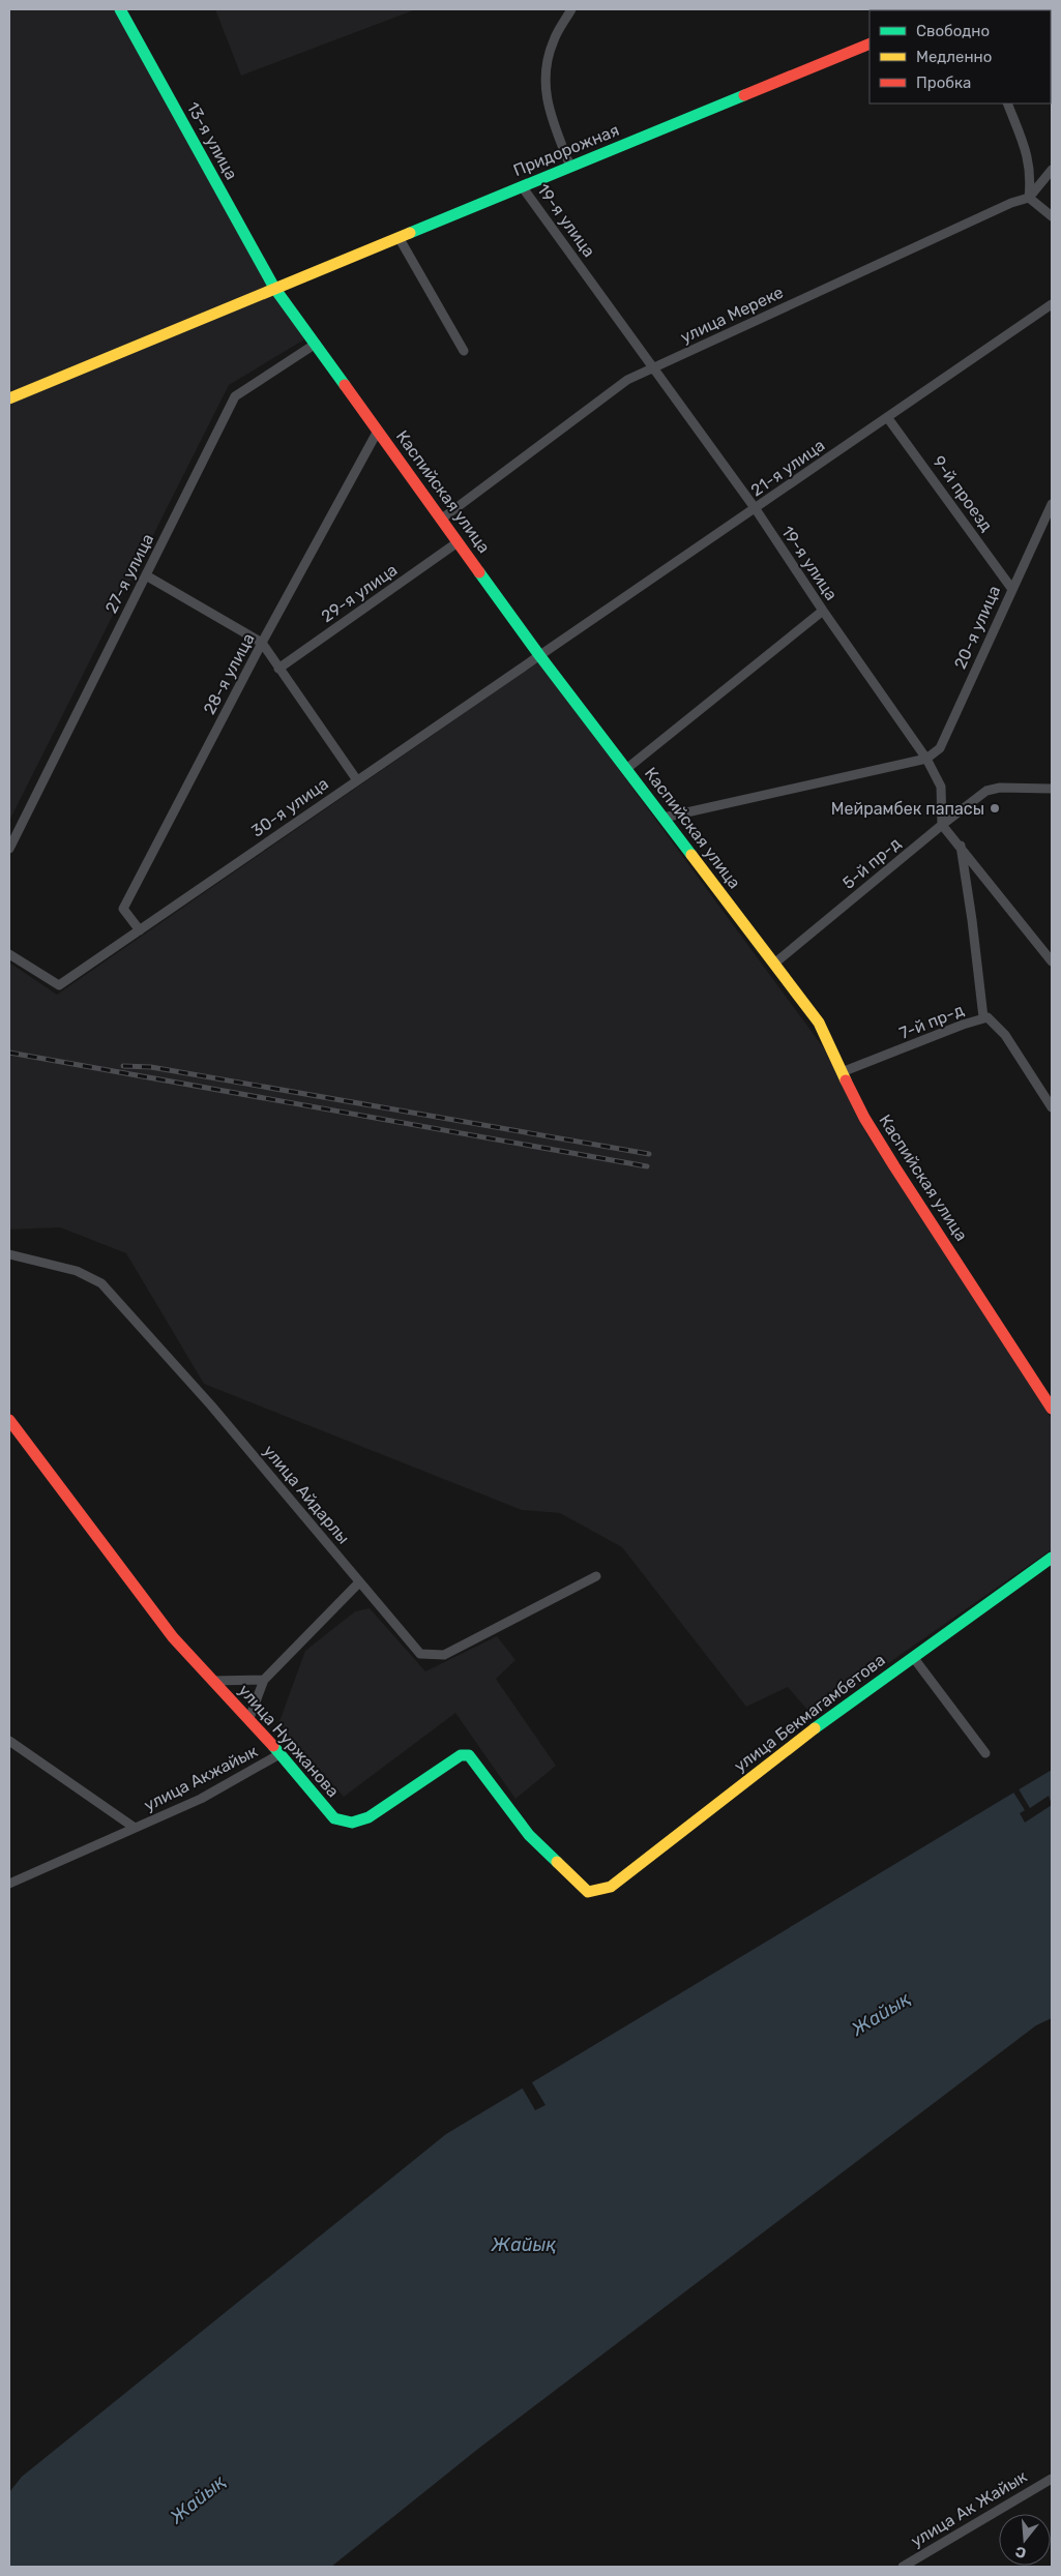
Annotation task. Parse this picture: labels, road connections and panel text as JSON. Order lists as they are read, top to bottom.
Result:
{
  "streets": {
    "street": [
      "13-я улица",
      "Придорожная",
      "19-я улица",
      "улица Мереке",
      "21-я улица",
      "Каспийская улица",
      "9-й проезд",
      "27-я улица",
      "29-я улица",
      "20-я улица",
      "28-я улица",
      "30-я улица",
      "5-й пр-д",
      "7-й пр-д",
      "улица Айдарлы",
      "улица Бекмагамбетова",
      "улица Нуржанова",
      "улица Акжайык",
      "улица Ак Жайык"
    ]
  },
  "crossings": [
    ["13-я улица", "Придорожная"],
    ["13-я улица", "Каспийская улица"],
    ["Придорожная", "19-я улица"],
    ["Придорожная", "Каспийская улица"],
    ["19-я улица", "улица Мереке"],
    ["19-я улица", "21-я улица"],
    ["19-я улица", "20-я улица"],
    ["19-я улица", "5-й пр-д"],
    ["улица Мереке", "Каспийская улица"],
    ["21-я улица", "Каспийская улица"],
    ["21-я улица", "9-й проезд"],
    ["21-я улица", "30-я улица"],
    ["Каспийская улица", "27-я улица"],
    ["Каспийская улица", "29-я улица"],
    ["Каспийская улица", "28-я улица"],
    ["Каспийская улица", "30-я улица"],
    ["Каспийская улица", "5-й пр-д"],
    ["Каспийская улица", "7-й пр-д"],
    ["9-й проезд", "20-я улица"],
    ["28-я улица", "30-я улица"],
    ["улица Бекмагамбетова", "улица Нуржанова"],
    ["улица Нуржанова", "улица Акжайык"]
  ],
  "water": ["Жайық"],
  "places": ["Мейрамбек папасы"],
  "legend": ["Свободно", "Медленно", "Пробка"],
  "north": "bottom"
}
